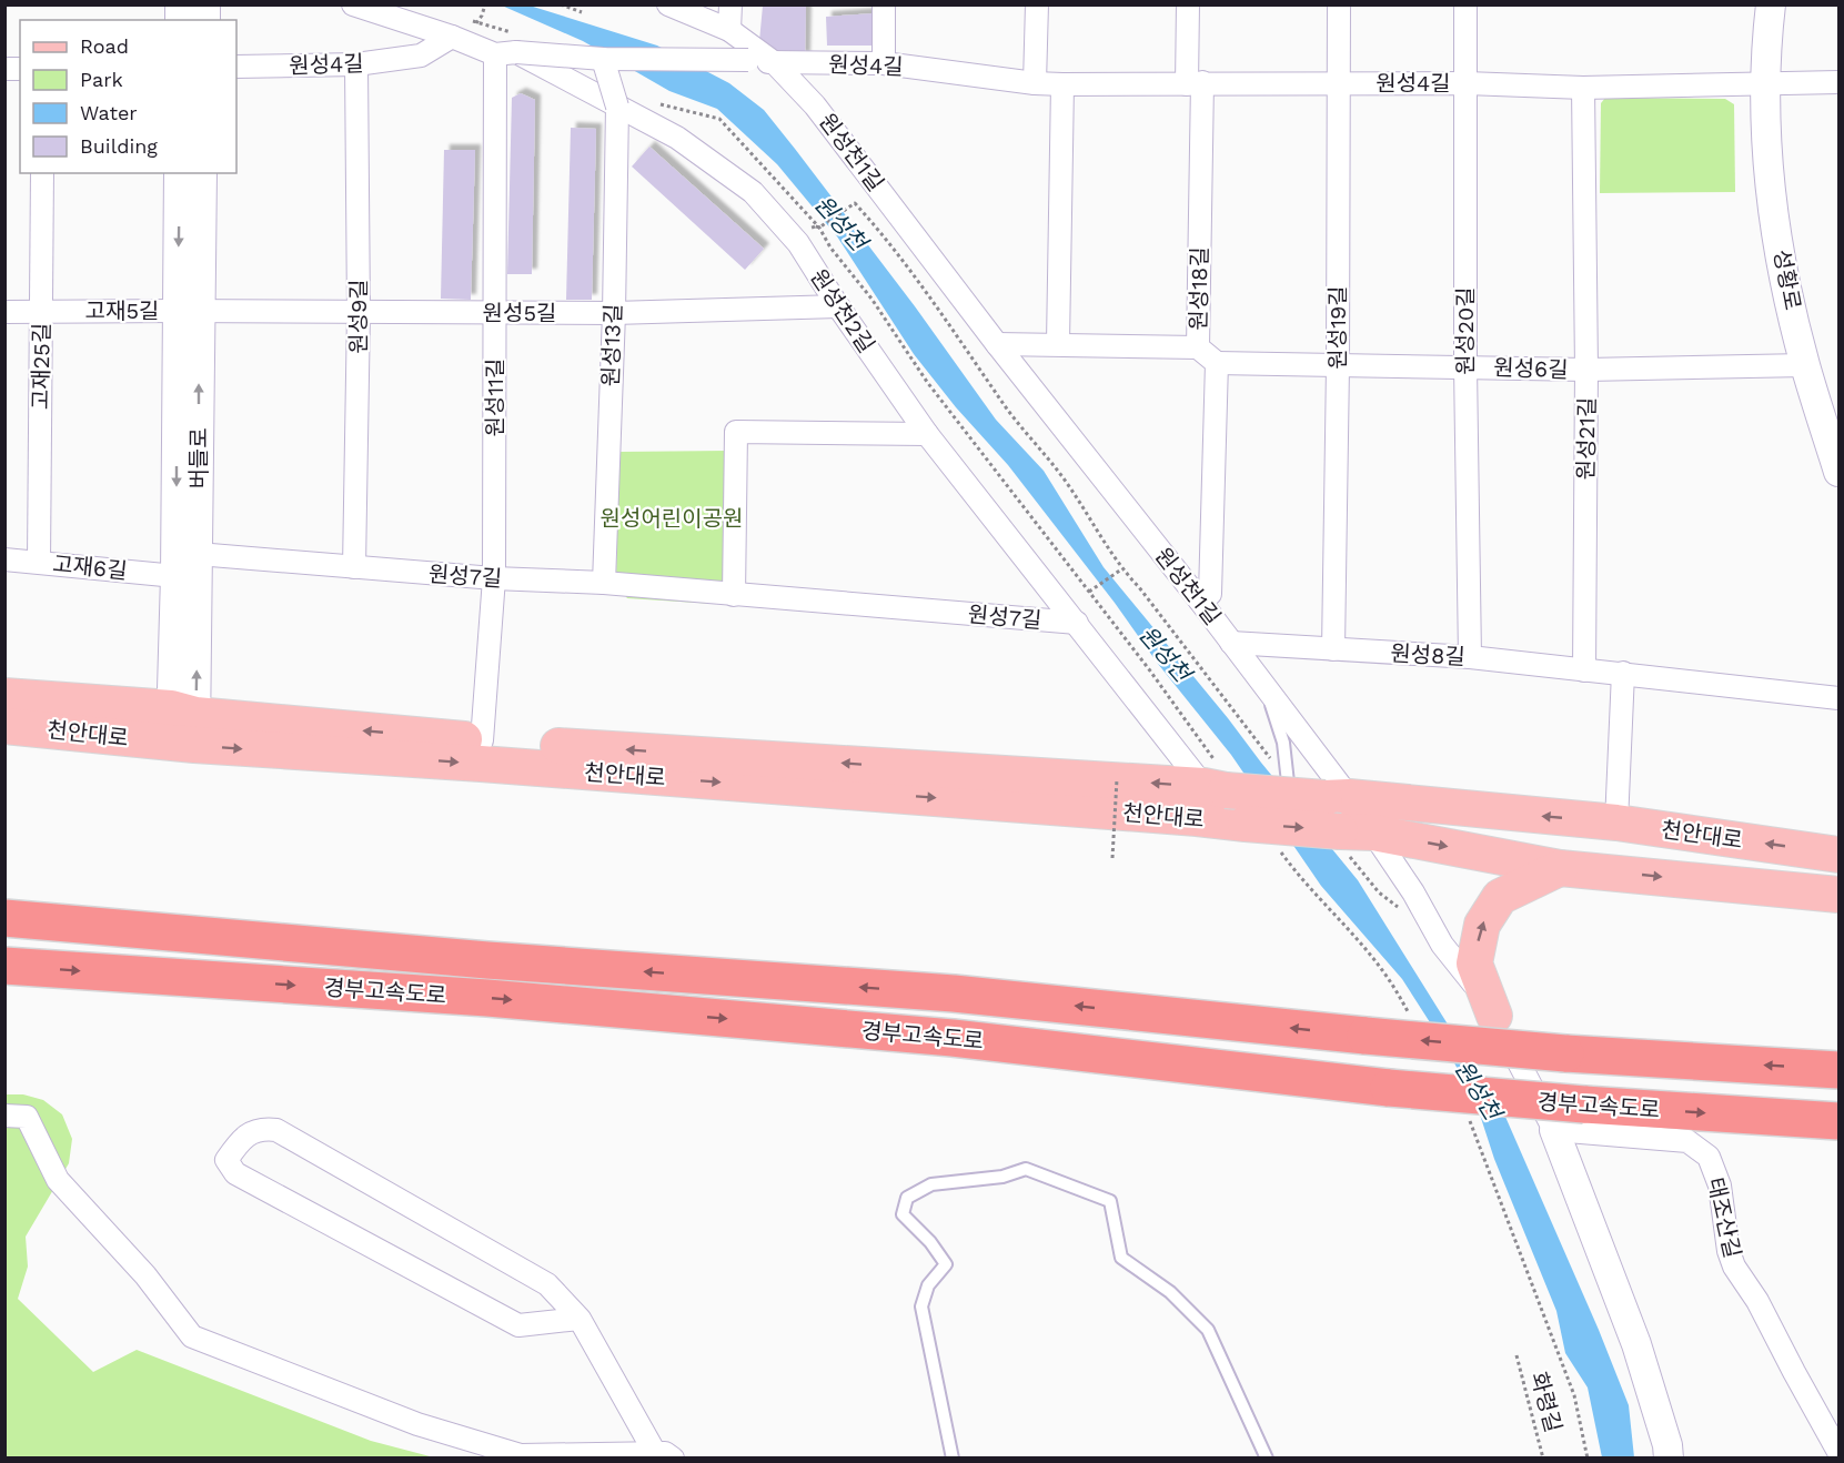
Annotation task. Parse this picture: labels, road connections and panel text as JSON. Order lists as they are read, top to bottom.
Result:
{
  "streets": {
    "highway": ["경부고속도로"],
    "main road": ["천안대로"],
    "street": [
      "원성4길",
      "원성천1길",
      "성황로",
      "원성18길",
      "고재5길",
      "원성천2길",
      "원성5길",
      "원성9길",
      "원성19길",
      "원성20길",
      "원성13길",
      "고재25길",
      "원성6길",
      "원성11길",
      "원성21길",
      "버들로",
      "고재6길",
      "원성7길",
      "원성8길",
      "태조산길"
    ],
    "path": ["화령길"]
  },
  "crossings": [
    ["원성4길", "원성천1길"],
    ["원성4길", "성황로"],
    ["원성4길", "원성18길"],
    ["원성4길", "원성천2길"],
    ["원성4길", "원성9길"],
    ["원성4길", "원성19길"],
    ["원성4길", "원성20길"],
    ["원성4길", "원성13길"],
    ["원성4길", "원성11길"],
    ["원성4길", "원성21길"],
    ["원성천1길", "원성8길"],
    ["원성천1길", "천안대로"],
    ["성황로", "원성6길"],
    ["원성18길", "원성6길"],
    ["고재5길", "원성5길"],
    ["고재5길", "고재25길"],
    ["고재5길", "버들로"],
    ["원성천2길", "원성5길"],
    ["원성천2길", "원성13길"],
    ["원성천2길", "원성11길"],
    ["원성천2길", "원성7길"],
    ["원성천2길", "천안대로"],
    ["원성5길", "원성9길"],
    ["원성5길", "원성13길"],
    ["원성5길", "원성11길"],
    ["원성5길", "버들로"],
    ["원성9길", "원성7길"],
    ["원성19길", "원성6길"],
    ["원성19길", "원성8길"],
    ["원성20길", "원성6길"],
    ["원성20길", "원성8길"],
    ["원성13길", "원성7길"],
    ["고재25길", "고재6길"],
    ["원성6길", "원성21길"],
    ["원성11길", "원성7길"],
    ["원성11길", "천안대로"],
    ["원성21길", "원성8길"],
    ["버들로", "고재6길"],
    ["버들로", "원성7길"],
    ["버들로", "천안대로"]
  ],
  "water": ["원성천"],
  "parks": ["원성어린이공원"],
  "legend": [
    "Road",
    "Park",
    "Water",
    "Building"
  ]
}
